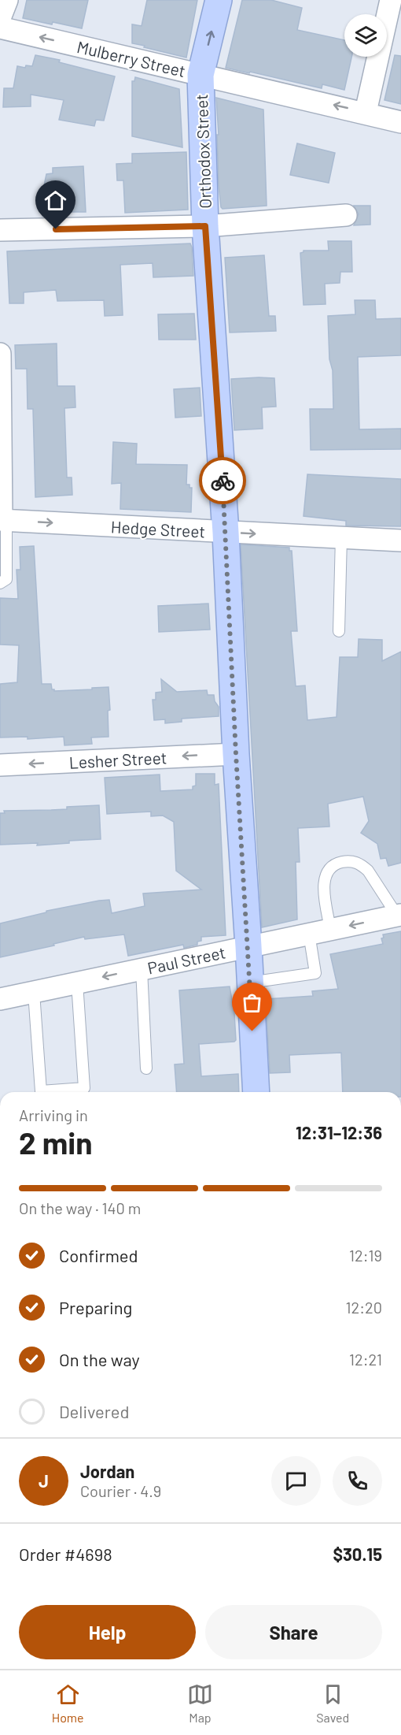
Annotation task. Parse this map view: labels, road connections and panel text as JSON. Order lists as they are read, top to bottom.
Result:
{
  "streets": {
    "street": [
      "Mulberry Street",
      "Orthodox Street",
      "Hedge Street",
      "Lesher Street",
      "Paul Street"
    ]
  },
  "crossings": [
    ["Mulberry Street", "Orthodox Street"],
    ["Orthodox Street", "Hedge Street"],
    ["Orthodox Street", "Lesher Street"],
    ["Orthodox Street", "Paul Street"]
  ],
  "one_way": ["Hedge Street", "Lesher Street"],
  "page": {
    "heading": ["2 min", "Arriving in", "12:31–12:36"],
    "panel": [
      "Jordan",
      "Courier · 4.9",
      "Order #4698",
      "$30.15"
    ],
    "bar": "On the way · 140 m",
    "list": [
      ["Confirmed", "12:19"],
      ["Preparing", "12:20"],
      ["On the way", "12:21"],
      "Delivered"
    ],
    "round": "J",
    "buttons": ["Help", "Share"],
    "tabs": ["Home", "Map", "Saved"]
  }
}
